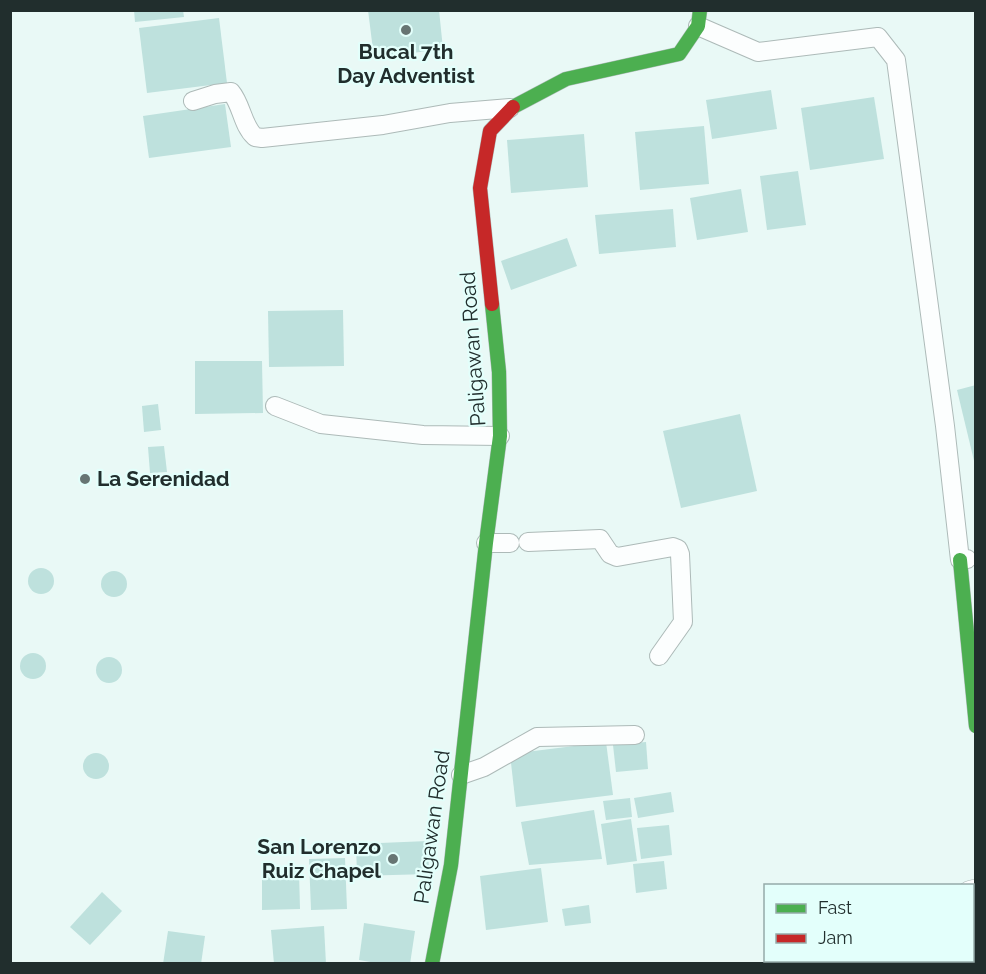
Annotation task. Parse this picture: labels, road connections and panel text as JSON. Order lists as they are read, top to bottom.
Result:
{
  "streets": {
    "street": ["Paligawan Road"]
  },
  "places": ["Bucal 7th Day Adventist", "La Serenidad", "San Lorenzo Ruiz Chapel"],
  "legend": ["Fast", "Jam"]
}
